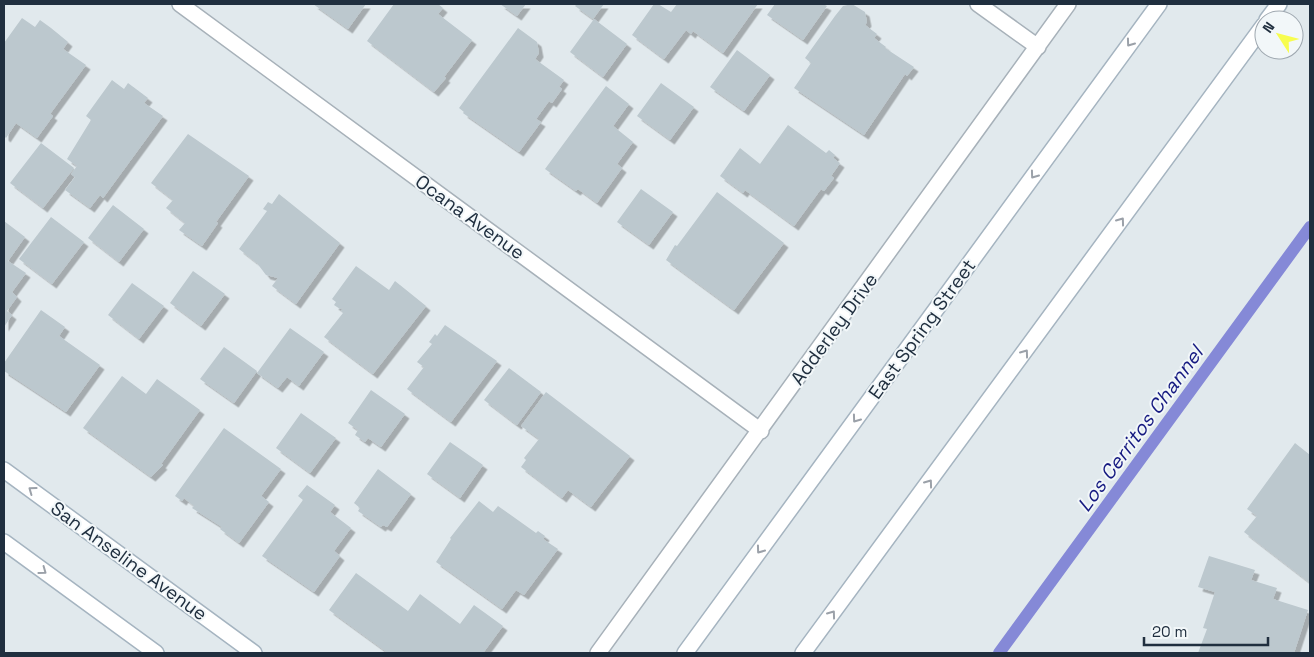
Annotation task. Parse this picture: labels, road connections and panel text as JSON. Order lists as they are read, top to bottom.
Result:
{
  "streets": {
    "street": [
      "Ocana Avenue",
      "Adderley Drive",
      "East Spring Street",
      "San Anseline Avenue"
    ]
  },
  "crossings": [
    ["Ocana Avenue", "Adderley Drive"]
  ],
  "water": ["Los Cerritos Channel"],
  "scale_bar": "20 m",
  "north": "top left"
}
